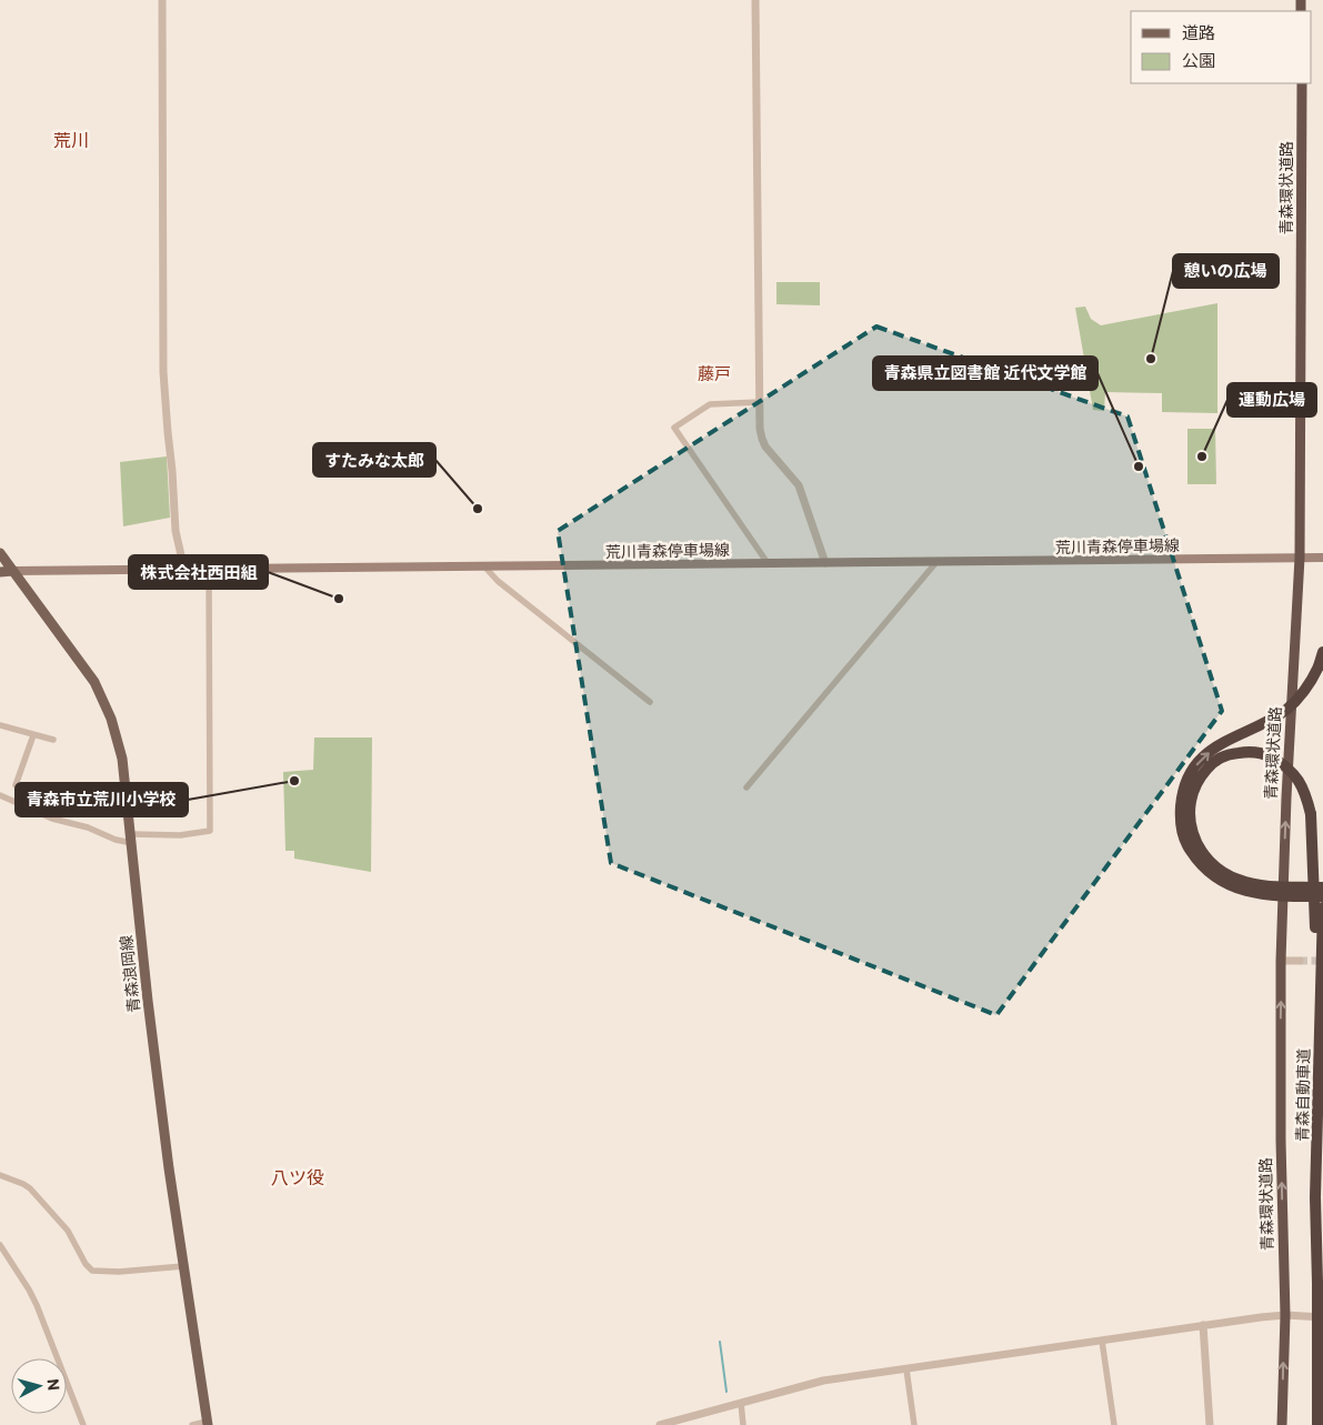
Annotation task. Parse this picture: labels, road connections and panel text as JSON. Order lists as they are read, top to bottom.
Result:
{
  "streets": {
    "highway": ["青森環状道路", "青森自動車道"],
    "main road": ["荒川青森停車場線", "青森浪岡線"]
  },
  "crossings": [
    ["青森環状道路", "荒川青森停車場線"],
    ["荒川青森停車場線", "青森浪岡線"]
  ],
  "one_way": ["青森環状道路"],
  "districts": ["荒川", "藤戸", "八ツ役"],
  "places": [
    "憩いの広場",
    "運動広場",
    "青森県立図書館 近代文学館",
    "すたみな太郎",
    "株式会社西田組",
    "青森市立荒川小学校"
  ],
  "legend": ["道路", "公園"],
  "north": "right"
}
